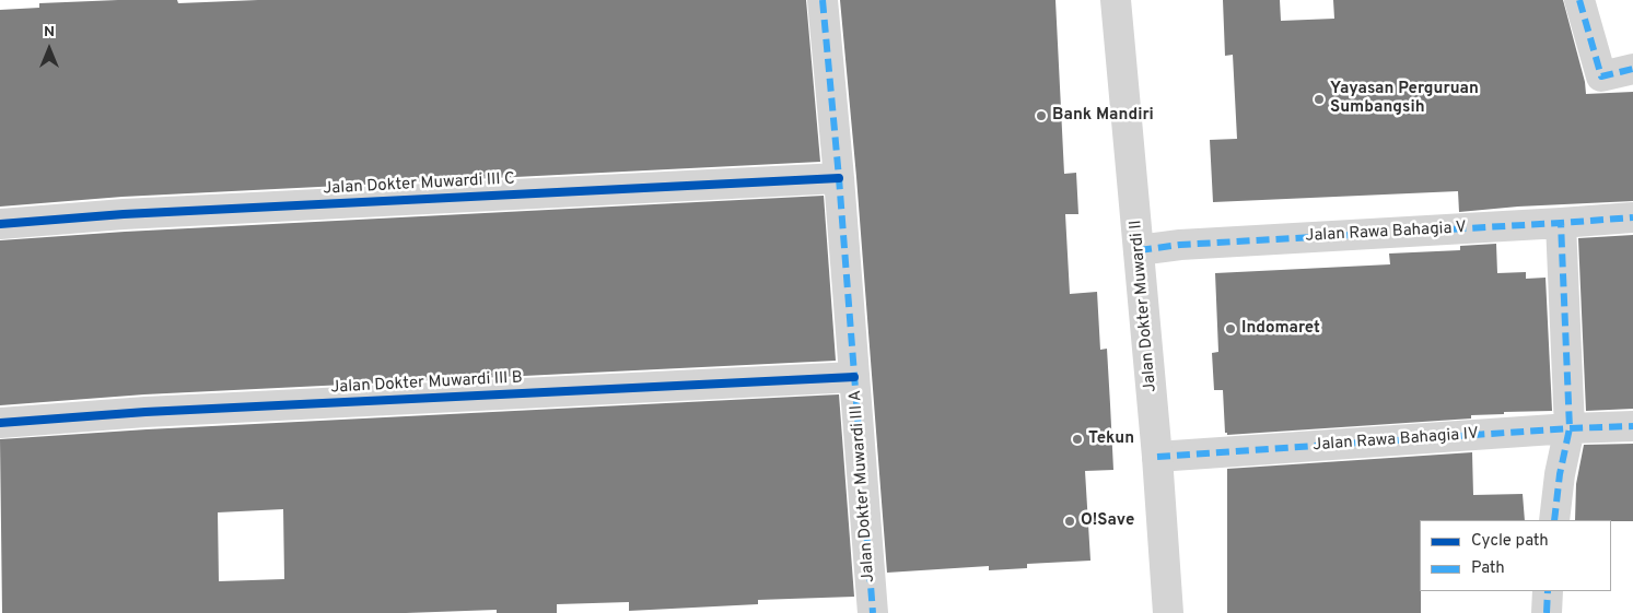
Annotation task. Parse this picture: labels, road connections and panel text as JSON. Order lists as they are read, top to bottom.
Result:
{
  "streets": {
    "street": [
      "Jalan Dokter Muwardi III C",
      "Jalan Rawa Bahagia V",
      "Jalan Dokter Muwardi II",
      "Jalan Dokter Muwardi III B",
      "Jalan Rawa Bahagia IV",
      "Jalan Dokter Muwardi III A"
    ]
  },
  "crossings": [
    ["Jalan Dokter Muwardi III C", "Jalan Dokter Muwardi III A"],
    ["Jalan Rawa Bahagia V", "Jalan Dokter Muwardi II"],
    ["Jalan Dokter Muwardi II", "Jalan Rawa Bahagia IV"],
    ["Jalan Dokter Muwardi III B", "Jalan Dokter Muwardi III A"]
  ],
  "places": [
    "Yayasan Perguruan Sumbangsih",
    "Bank Mandiri",
    "Indomaret",
    "Tekun",
    "O!Save"
  ],
  "legend": ["Cycle path", "Path"],
  "north": "top"
}
